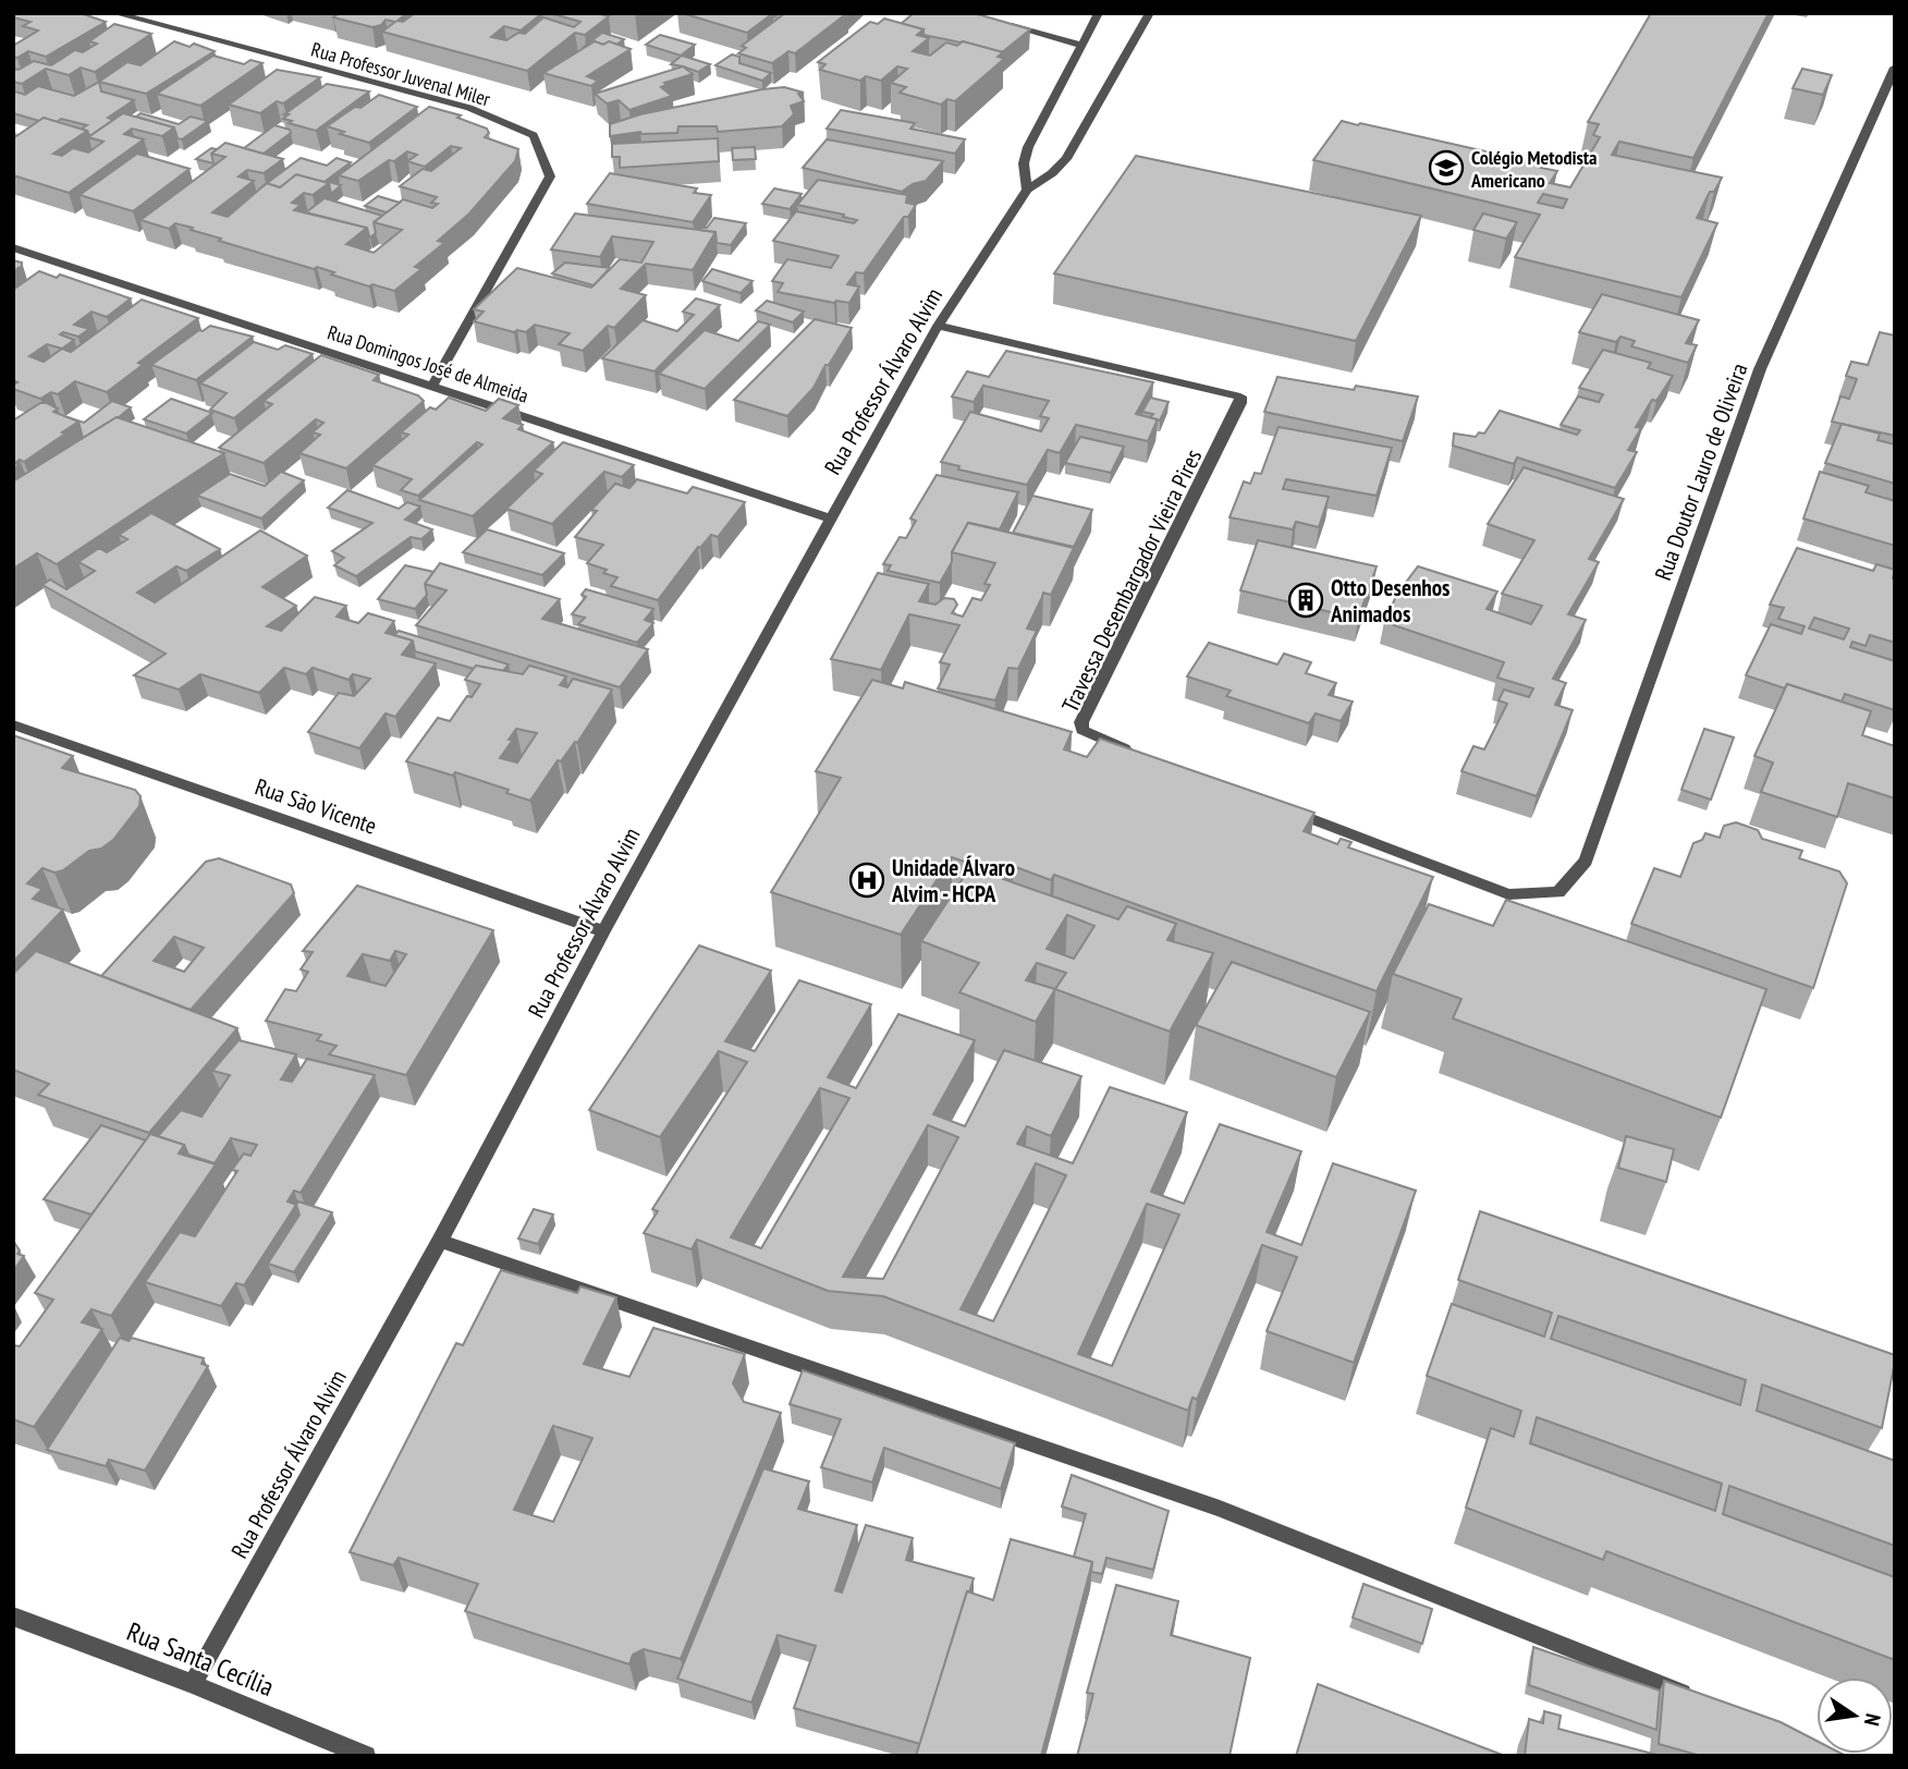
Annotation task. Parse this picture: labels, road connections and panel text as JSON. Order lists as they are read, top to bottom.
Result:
{
  "streets": {
    "street": [
      "Rua Professor Juvenal Miler",
      "Rua Domingos José de Almeida",
      "Rua Professor Álvaro Alvim",
      "Rua Doutor Lauro de Oliveira",
      "Travessa Desembargador Vieira Pires",
      "Rua São Vicente",
      "Rua Santa Cecília"
    ]
  },
  "crossings": [
    ["Rua Professor Juvenal Miler", "Rua Domingos José de Almeida"],
    ["Rua Domingos José de Almeida", "Rua Professor Álvaro Alvim"],
    ["Rua Professor Álvaro Alvim", "Travessa Desembargador Vieira Pires"],
    ["Rua Professor Álvaro Alvim", "Rua São Vicente"],
    ["Rua Professor Álvaro Alvim", "Rua Santa Cecília"]
  ],
  "places": {
    "school or university": ["Colégio Metodista Americano"],
    "building": ["Otto Desenhos Animados"],
    "hospital": ["Unidade Álvaro Alvim - HCPA"]
  },
  "north": "right"
}
